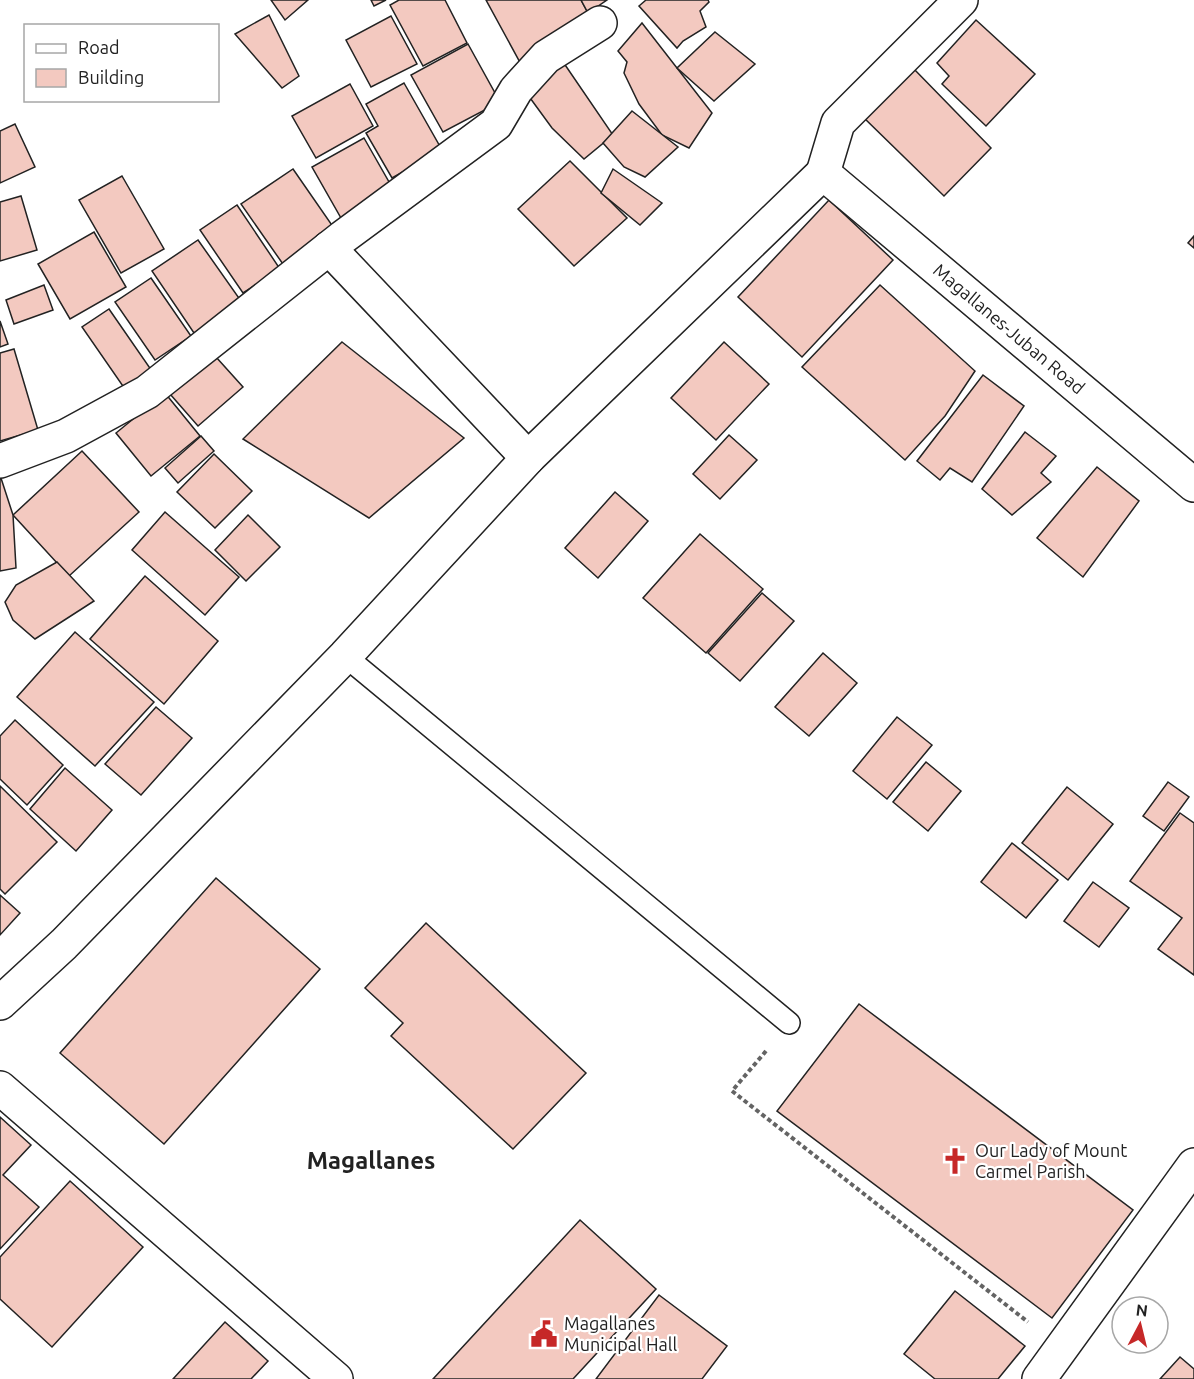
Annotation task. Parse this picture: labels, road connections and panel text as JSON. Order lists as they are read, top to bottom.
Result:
{
  "streets": {
    "street": ["Magallanes-Juban Road"]
  },
  "districts": ["Magallanes"],
  "places": {
    "church": ["Our Lady of Mount Carmel Parish"],
    "public building": ["Magallanes Municipal Hall"]
  },
  "legend": ["Road", "Building"],
  "north": "top"
}
